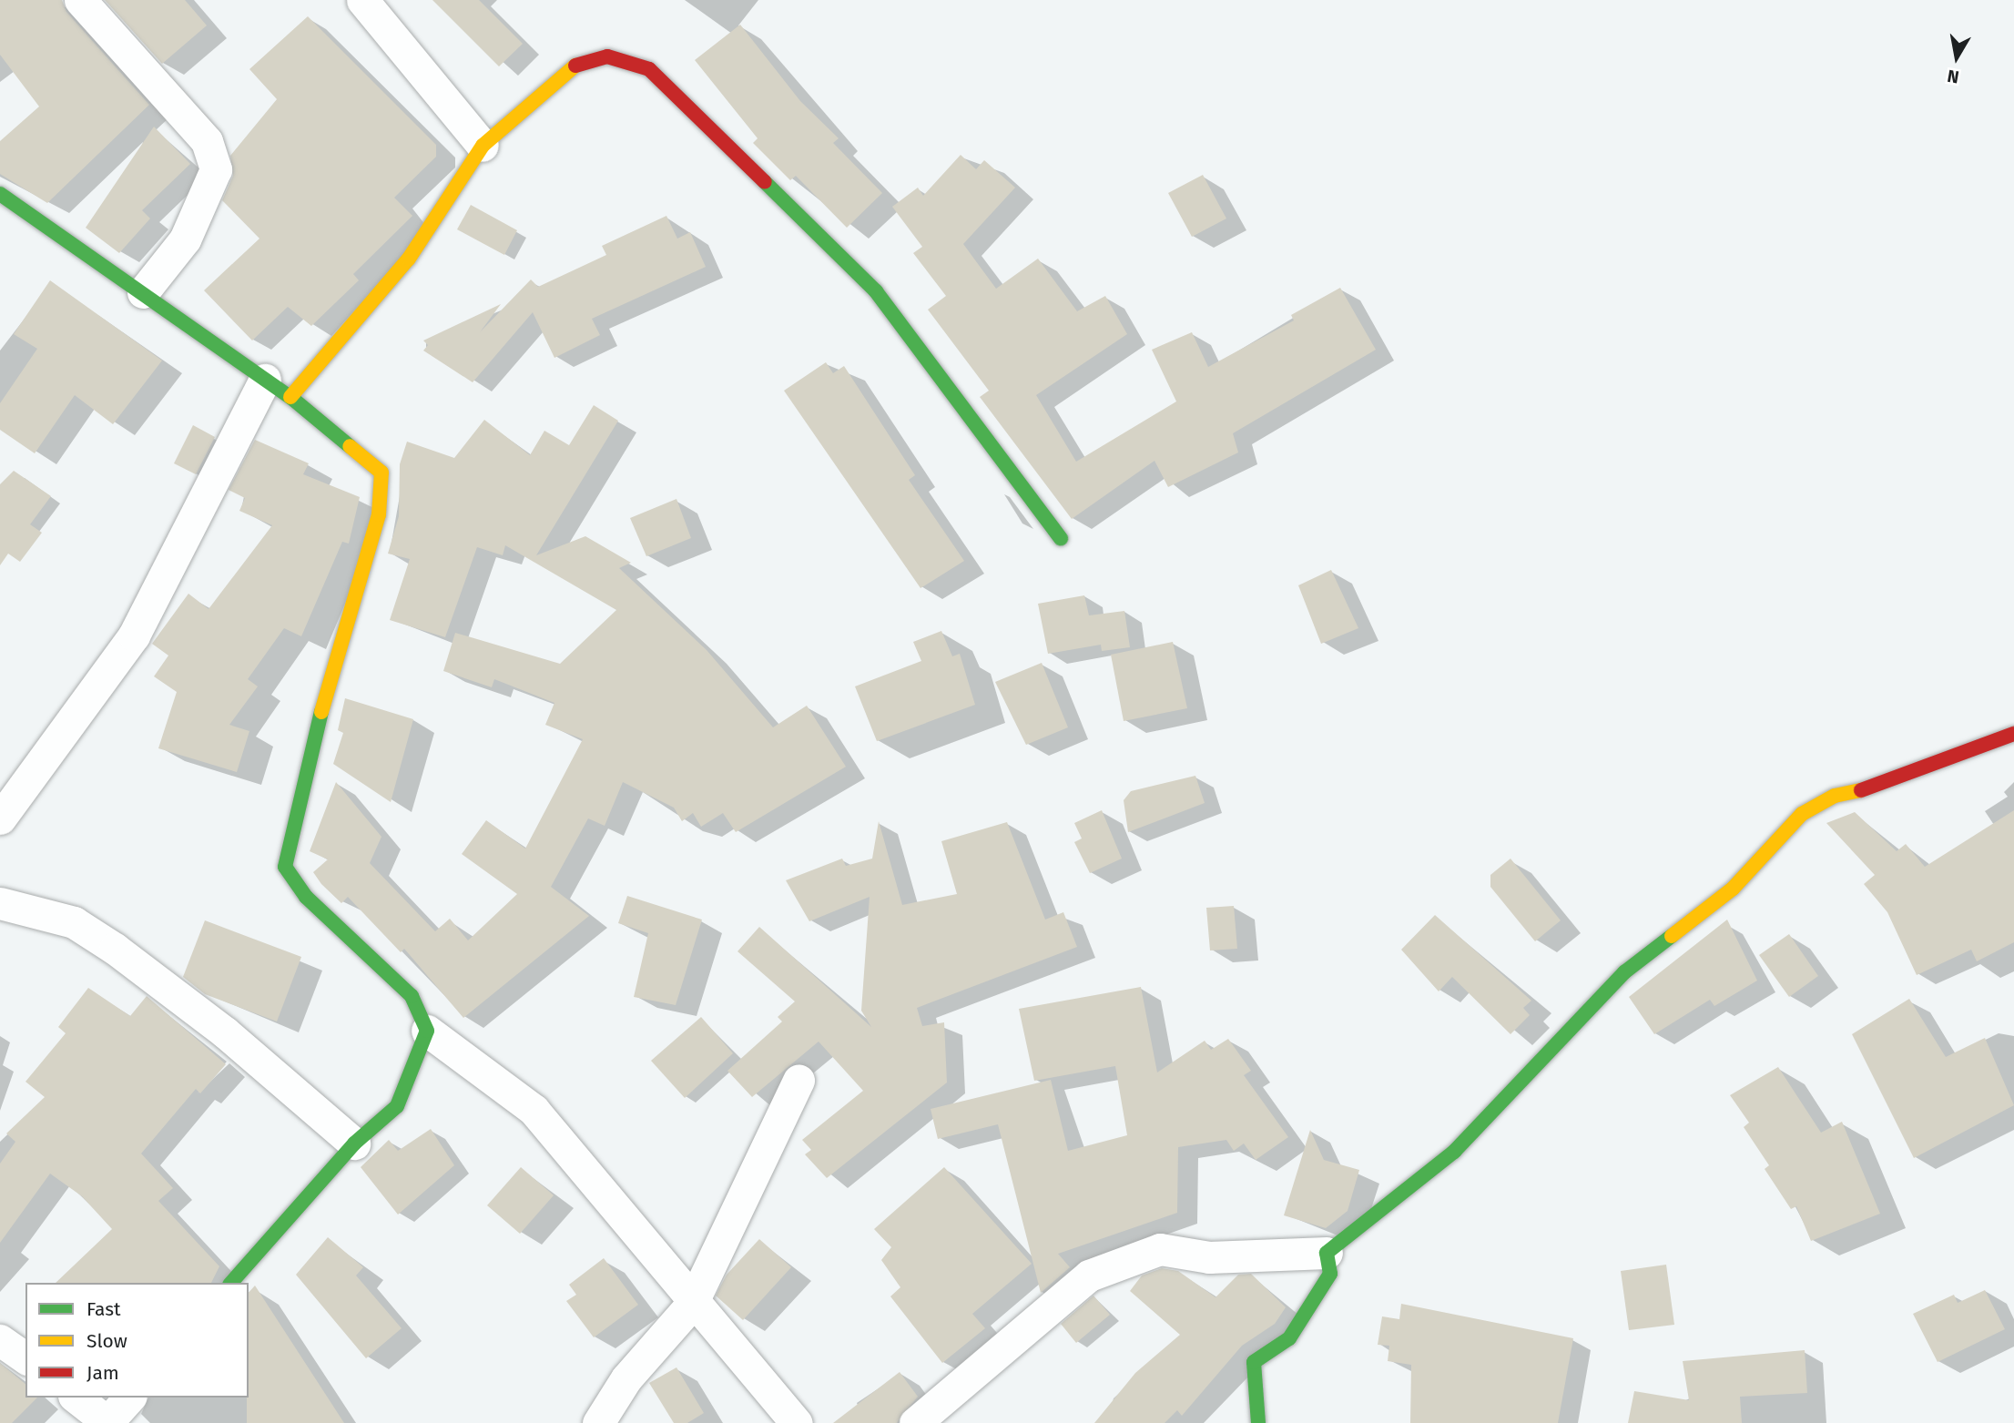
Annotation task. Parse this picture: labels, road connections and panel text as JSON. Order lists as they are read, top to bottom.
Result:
{
  "legend": ["Fast", "Slow", "Jam"],
  "north": "bottom"
}
